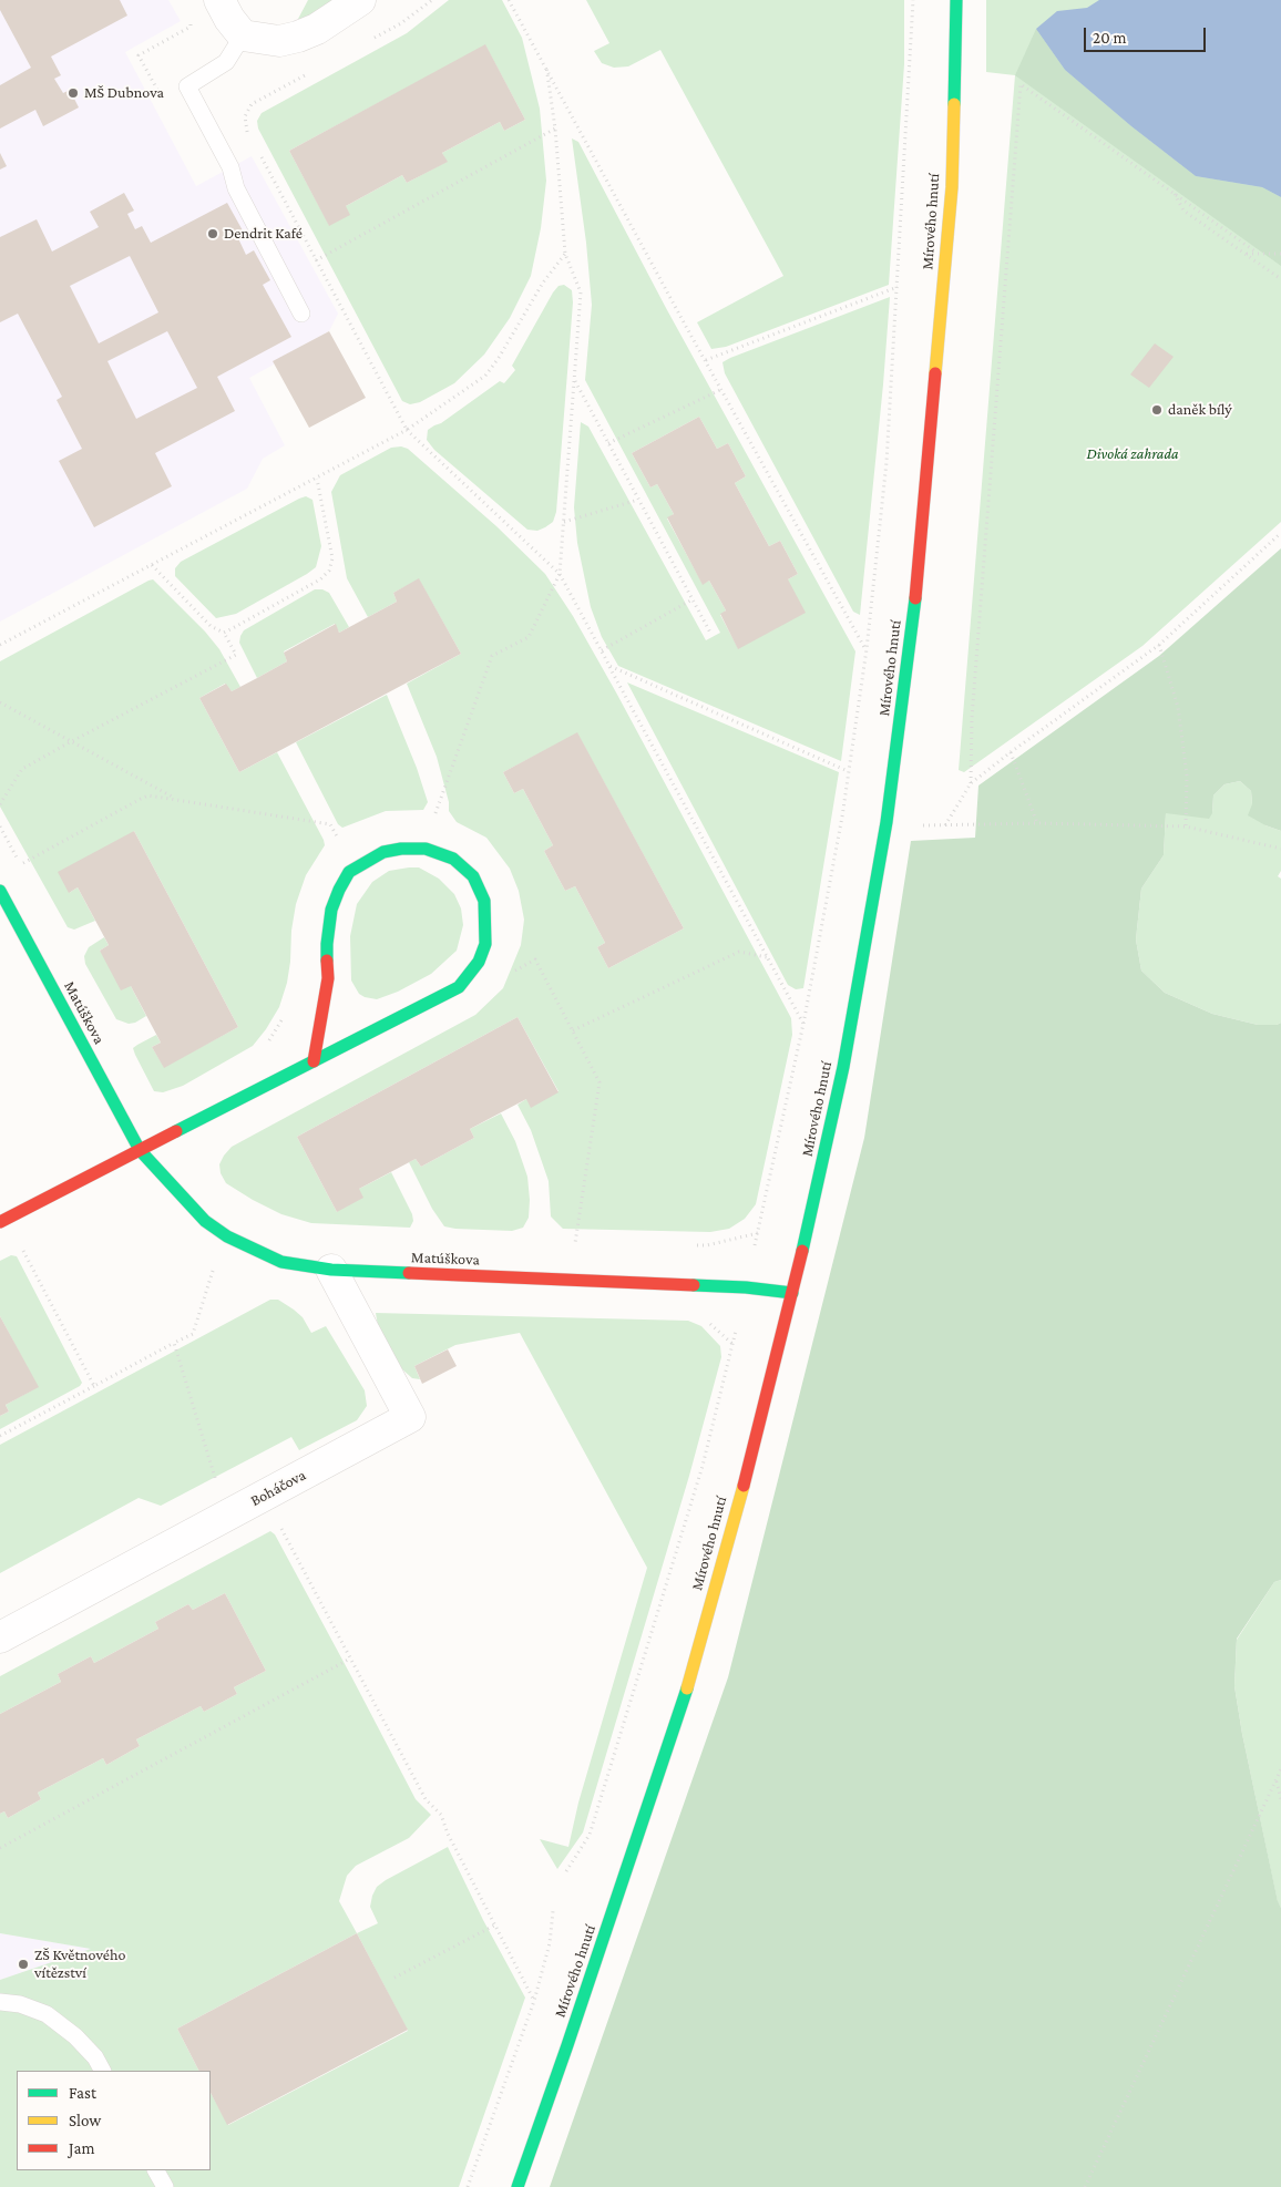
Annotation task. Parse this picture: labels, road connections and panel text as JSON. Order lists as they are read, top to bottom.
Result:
{
  "streets": {
    "main road": ["Mírového hnutí", "Matúškova"],
    "street": ["Boháčova"]
  },
  "crossings": [
    ["Mírového hnutí", "Matúškova"],
    ["Matúškova", "Boháčova"]
  ],
  "parks": ["Divoká zahrada"],
  "places": [
    "MŠ Dubnova",
    "Dendrit Kafé",
    "daněk bílý",
    "ZŠ Květnového vítězství"
  ],
  "legend": ["Fast", "Slow", "Jam"],
  "scale_bar": "20 m"
}
